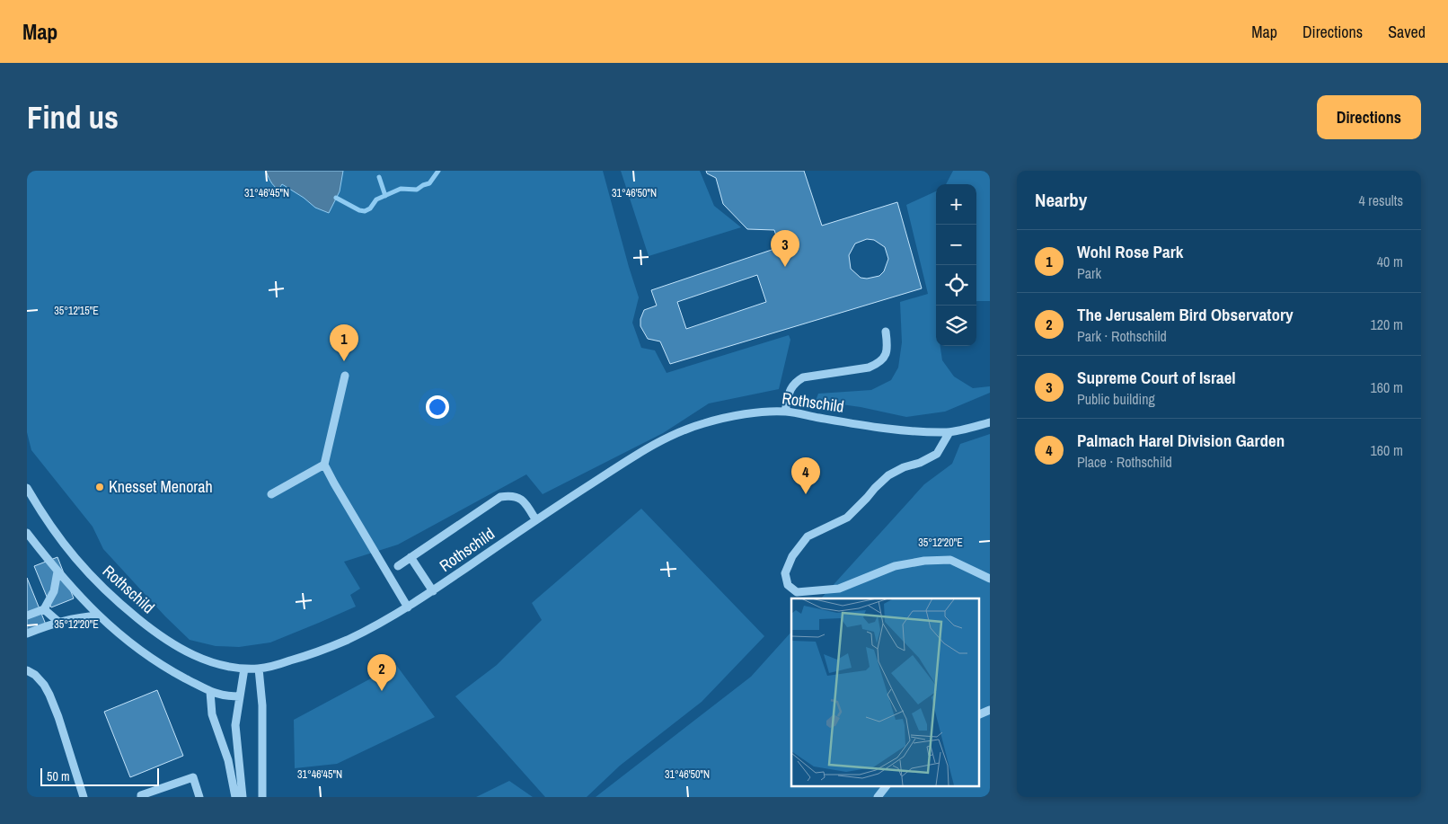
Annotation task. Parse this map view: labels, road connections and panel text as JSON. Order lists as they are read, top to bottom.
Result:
{
  "streets": {
    "street": ["Rothschild"]
  },
  "places": ["Knesset Menorah"],
  "scale_bar": "50 m",
  "page": {
    "header": "Map",
    "nav": ["Map", "Directions", "Saved"],
    "buttons": "Directions",
    "title": "Find us",
    "heading": ["Nearby", "4 results"],
    "map_buttons": ["+", "−"],
    "list": [
      {
        "mark": "1",
        "name": "Wohl Rose Park",
        "note": "Park",
        "value": "40 m"
      },
      {
        "mark": "2",
        "name": "The Jerusalem Bird Observatory",
        "note": "Park · Rothschild",
        "value": "120 m"
      },
      {
        "mark": "3",
        "name": "Supreme Court of Israel",
        "note": "Public building",
        "value": "160 m"
      },
      {
        "mark": "4",
        "name": "Palmach Harel Division Garden",
        "note": "Place · Rothschild",
        "value": "160 m"
      }
    ],
    "pins": [
      "3",
      "1",
      "4",
      "2"
    ],
    "scale": "50 m"
  },
  "coordinates": [
    "31°46'45\"N",
    "31°46'50\"N",
    "35°12'15\"E",
    "35°12'20\"E"
  ]
}
